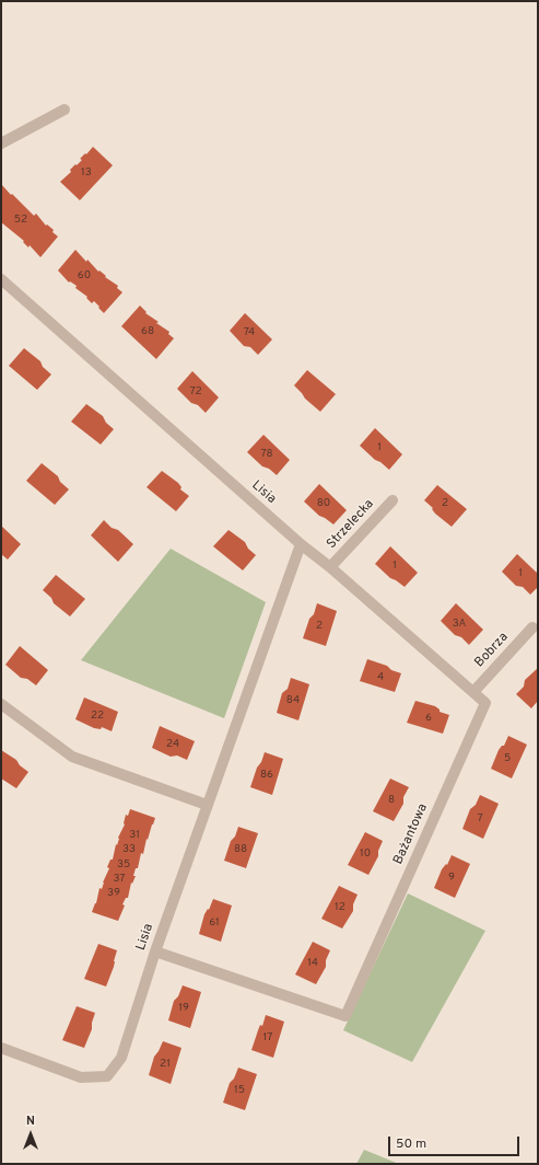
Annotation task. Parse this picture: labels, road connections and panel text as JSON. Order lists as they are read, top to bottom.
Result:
{
  "streets": {
    "street": [
      "Lisia",
      "Strzelecka",
      "Bobrza",
      "Bażantowa"
    ]
  },
  "crossings": [
    ["Lisia", "Bażantowa"],
    ["Strzelecka", "Bażantowa"],
    ["Bobrza", "Bażantowa"]
  ],
  "house_numbers": [
    "13",
    "52",
    "60",
    "68",
    "74",
    "72",
    "1",
    "78",
    "80",
    "2",
    "1",
    "1",
    "3A",
    "2",
    "4",
    "84",
    "22",
    "6",
    "24",
    "5",
    "86",
    "8",
    "7",
    "31",
    "33",
    "88",
    "10",
    "35",
    "9",
    "37",
    "39",
    "12",
    "61",
    "14",
    "19",
    "17",
    "21",
    "15"
  ],
  "scale_bar": "50 m",
  "north": "top"
}
